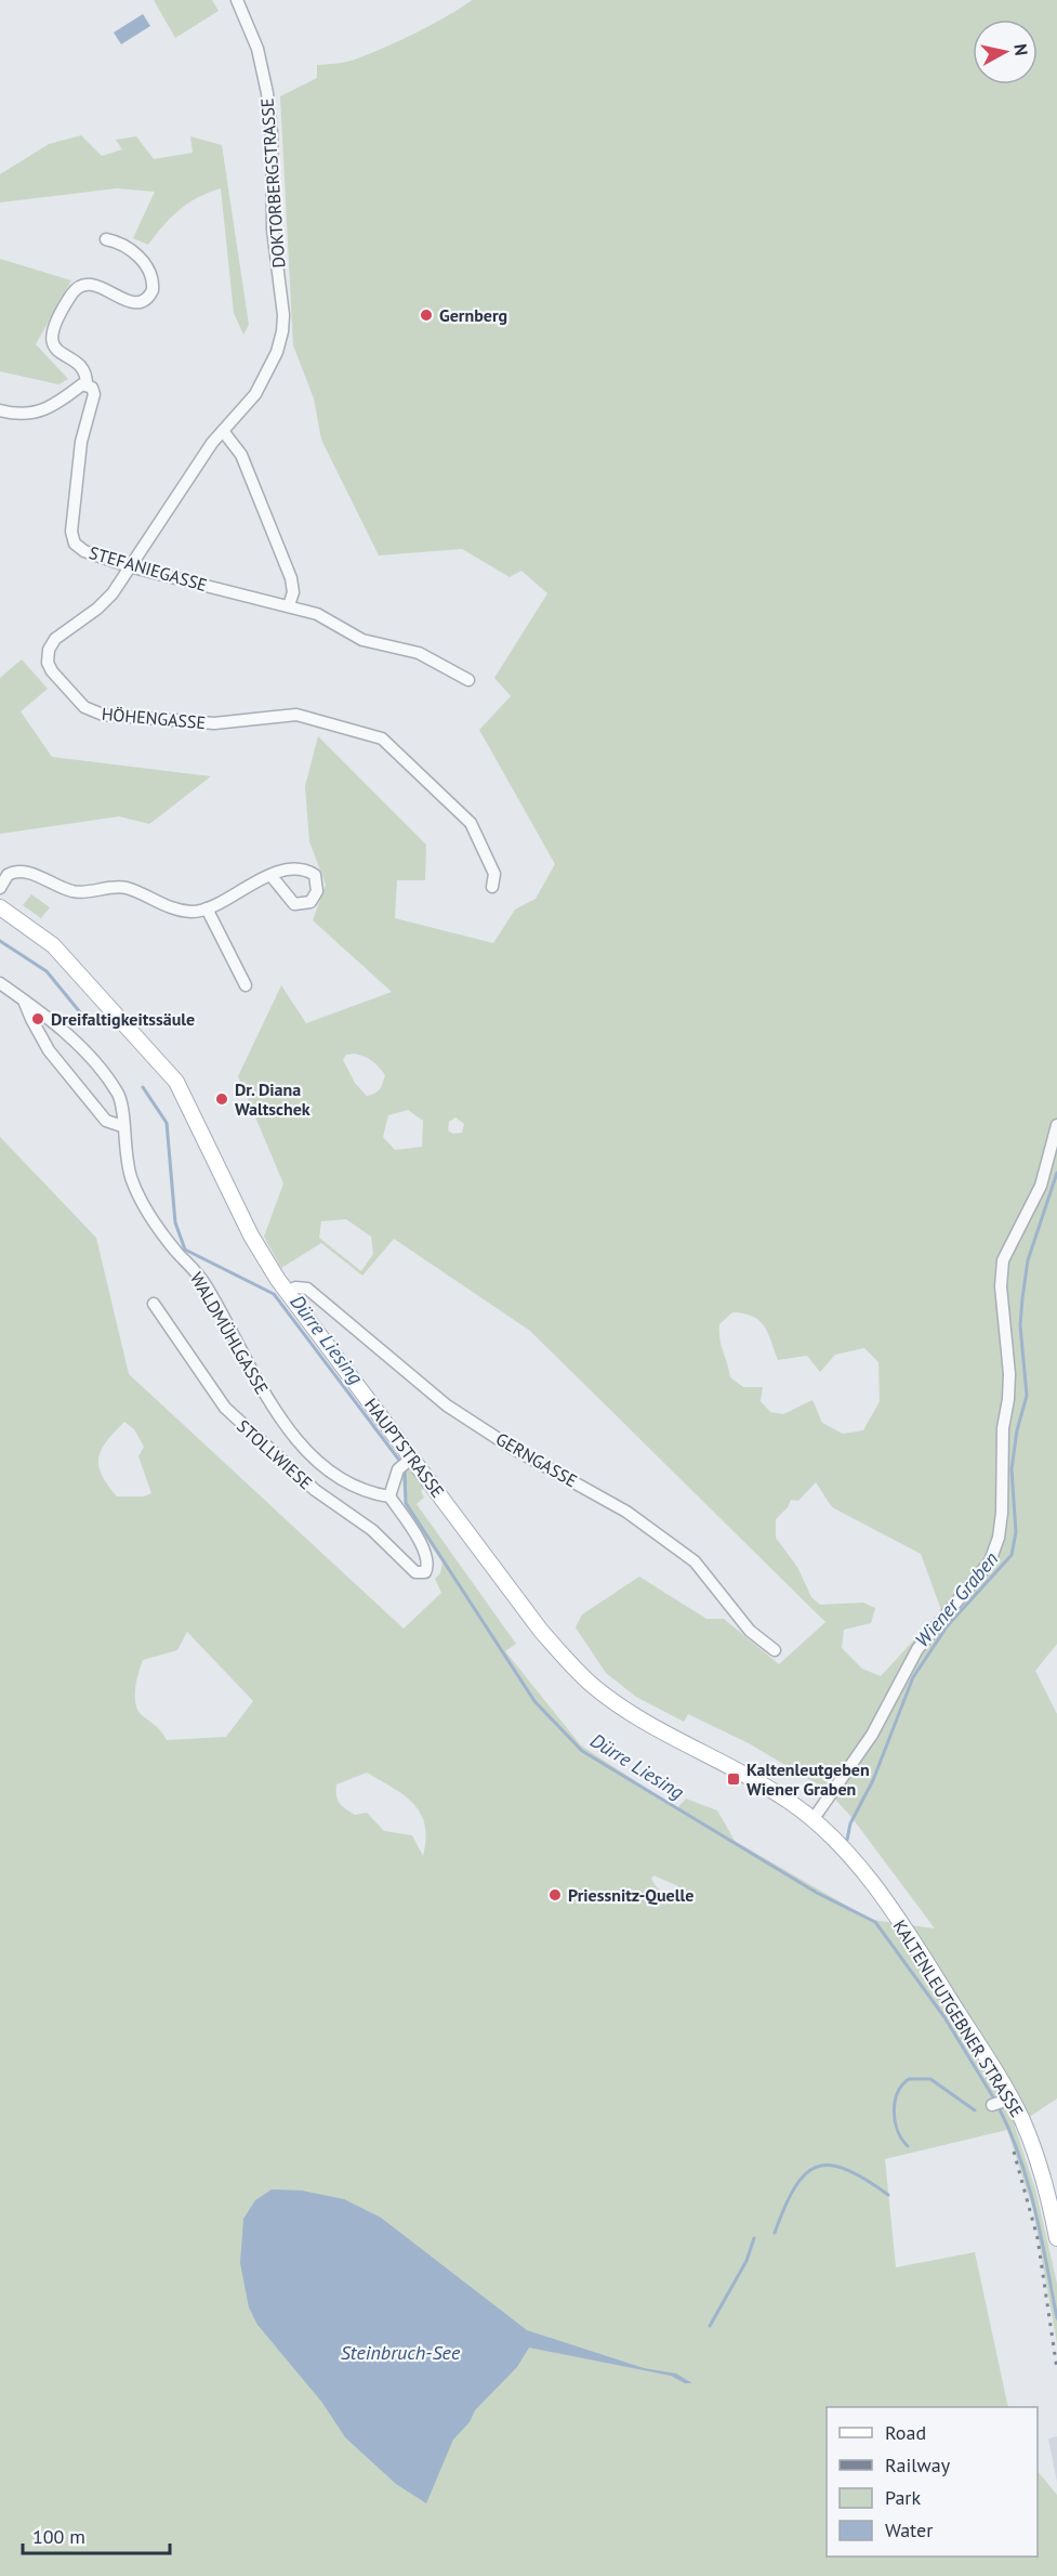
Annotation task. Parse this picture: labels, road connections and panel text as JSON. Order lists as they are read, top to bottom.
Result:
{
  "streets": {
    "main road": ["HAUPTSTRASSE", "KALTENLEUTGEBNER STRASSE"],
    "street": [
      "DOKTORBERGSTRASSE",
      "STEFANIEGASSE",
      "HÖHENGASSE",
      "WALDMÜHLGASSE",
      "STOLLWIESE",
      "GERNGASSE"
    ]
  },
  "crossings": [
    ["DOKTORBERGSTRASSE", "HÖHENGASSE"],
    ["STEFANIEGASSE", "HÖHENGASSE"],
    ["WALDMÜHLGASSE", "STOLLWIESE"],
    ["HAUPTSTRASSE", "GERNGASSE"],
    ["HAUPTSTRASSE", "KALTENLEUTGEBNER STRASSE"]
  ],
  "water": ["Dürre Liesing", "Wiener Graben", "Steinbruch-See"],
  "places": {
    "other": [
      "Gernberg",
      "Dreifaltigkeitssäule",
      "Dr. Diana Waltschek",
      "Priessnitz-Quelle"
    ],
    "transit": ["Kaltenleutgeben Wiener Graben"]
  },
  "legend": [
    "Road",
    "Railway",
    "Park",
    "Water"
  ],
  "scale_bar": "100 m",
  "north": "right"
}
